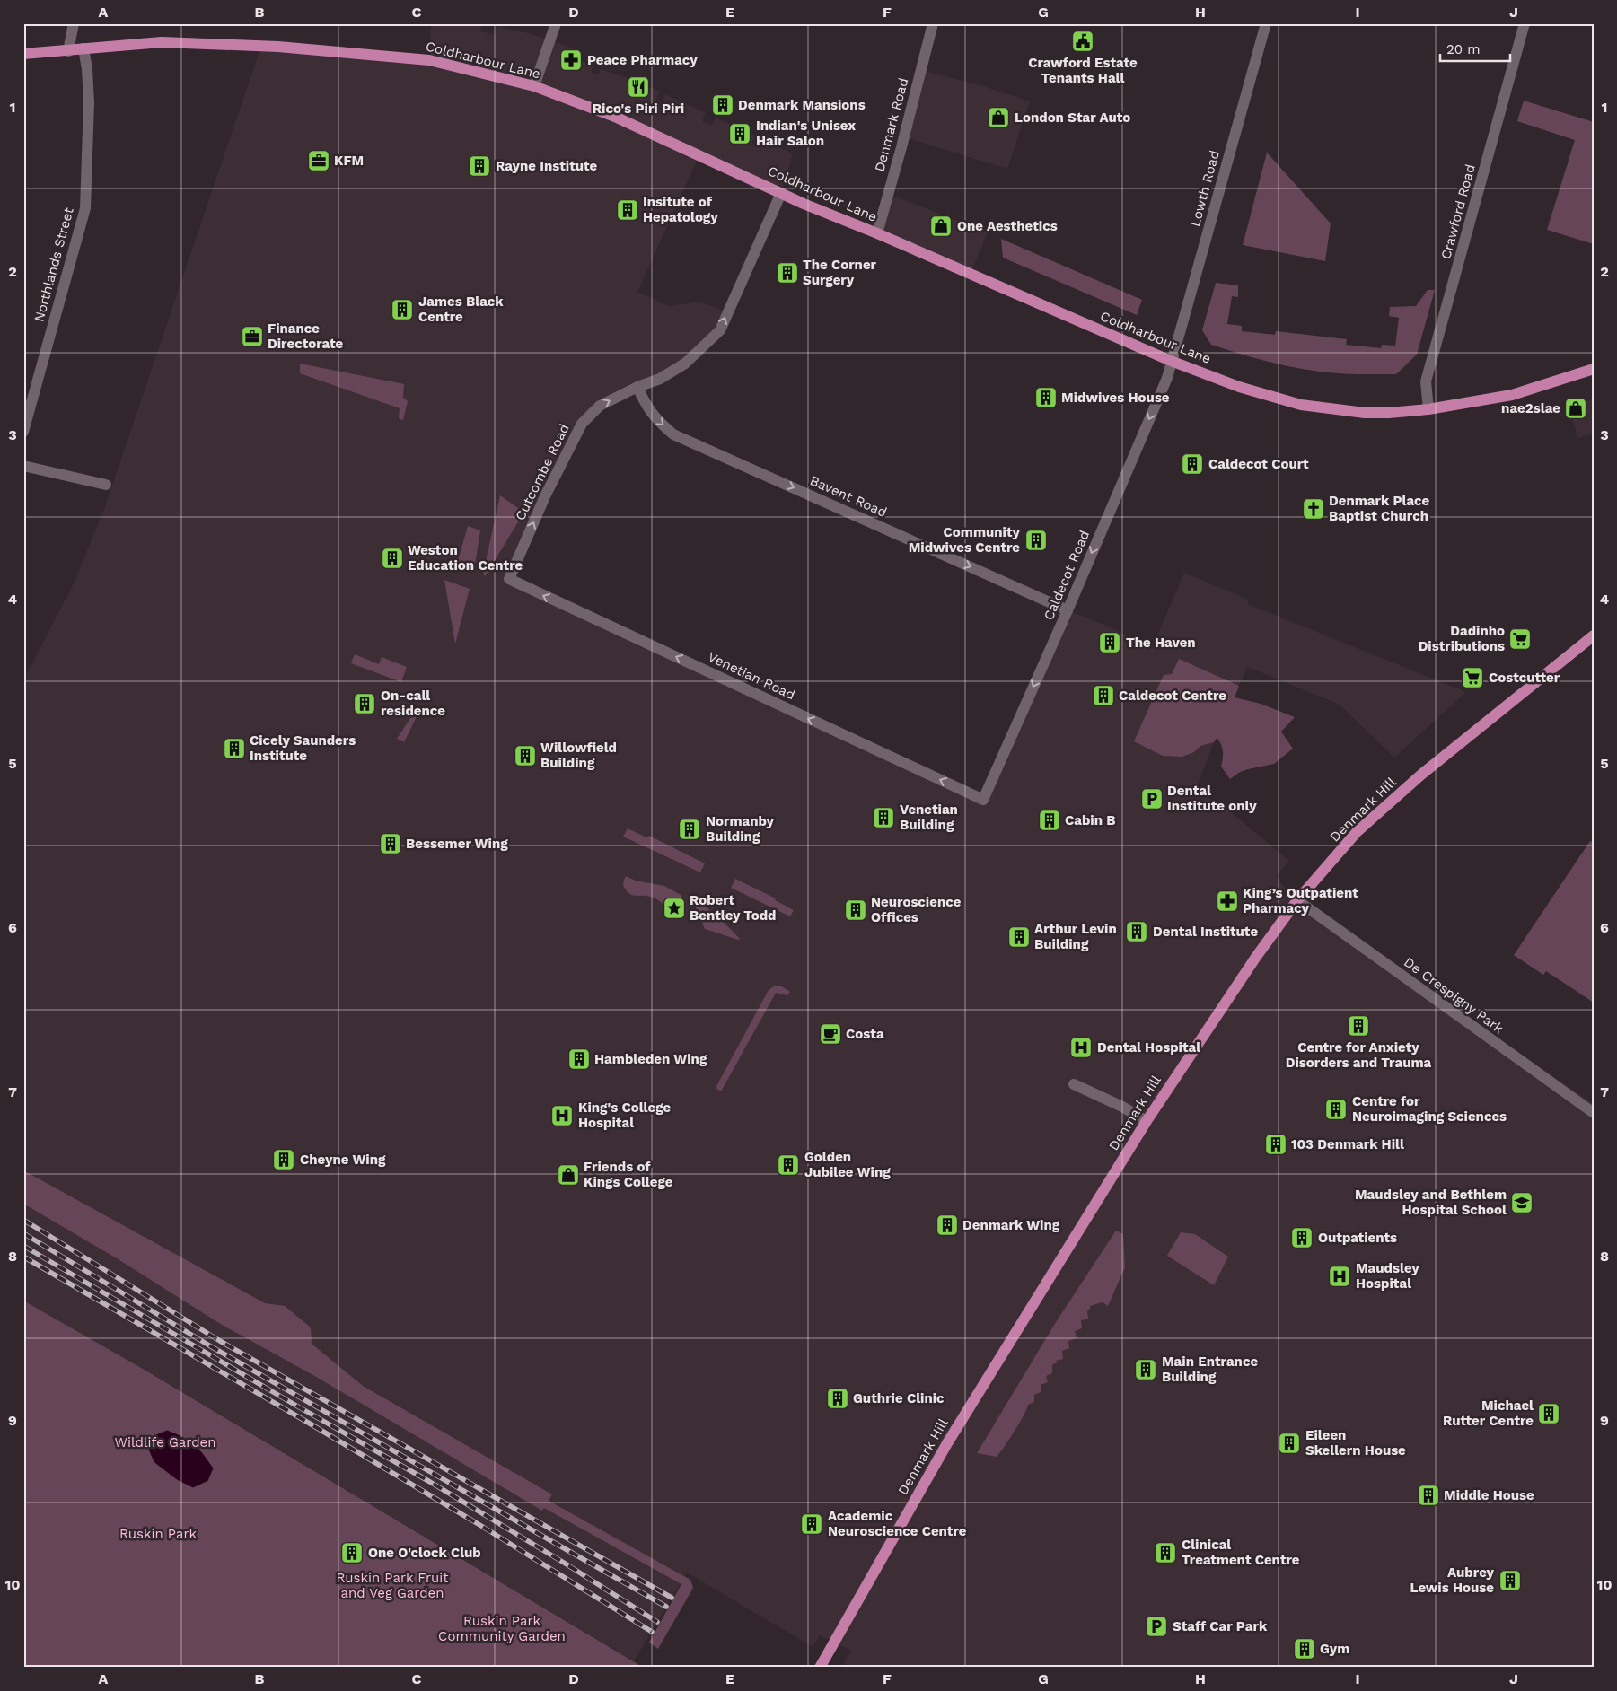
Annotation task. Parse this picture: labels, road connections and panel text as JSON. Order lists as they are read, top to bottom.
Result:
{
  "streets": {
    "main road": ["Coldharbour Lane", "Denmark Hill"],
    "street": [
      "Denmark Road",
      "Lowth Road",
      "Crawford Road",
      "Northlands Street",
      "Cutcombe Road",
      "Bavent Road",
      "Caldecot Road",
      "Venetian Road",
      "De Crespigny Park"
    ]
  },
  "crossings": [
    ["Coldharbour Lane", "Denmark Road"],
    ["Coldharbour Lane", "Lowth Road"],
    ["Coldharbour Lane", "Crawford Road"],
    ["Coldharbour Lane", "Northlands Street"],
    ["Coldharbour Lane", "Cutcombe Road"],
    ["Coldharbour Lane", "Caldecot Road"],
    ["Lowth Road", "Caldecot Road"],
    ["Cutcombe Road", "Bavent Road"],
    ["Cutcombe Road", "Venetian Road"],
    ["Bavent Road", "Caldecot Road"],
    ["Caldecot Road", "Venetian Road"],
    ["Denmark Hill", "De Crespigny Park"]
  ],
  "one_way": [
    "Cutcombe Road",
    "Bavent Road",
    "Caldecot Road",
    "Venetian Road"
  ],
  "parks": [
    "Wildlife Garden",
    "Ruskin Park",
    "Ruskin Park Fruit and Veg Garden",
    "Ruskin Park Community Garden"
  ],
  "places": {
    "public building": ["Crawford Estate Tenants Hall"],
    "pharmacy": ["Peace Pharmacy", "King’s Outpatient Pharmacy"],
    "restaurant": ["Rico's Piri Piri"],
    "building": [
      "Denmark Mansions",
      "Indian's Unisex Hair Salon",
      "Rayne Institute",
      "Insitute of Hepatology",
      "The Corner Surgery",
      "James Black Centre",
      "Midwives House",
      "Caldecot Court",
      "Community Midwives Centre",
      "Weston Education Centre",
      "The Haven",
      "Caldecot Centre",
      "On-call residence",
      "Cicely Saunders Institute",
      "Willowfield Building",
      "Venetian Building",
      "Cabin B",
      "Normanby Building",
      "Bessemer Wing",
      "Neuroscience Offices",
      "Dental Institute",
      "Arthur Levin Building",
      "Centre for Anxiety Disorders and Trauma",
      "Hambleden Wing",
      "Centre for Neuroimaging Sciences",
      "103 Denmark Hill",
      "Cheyne Wing",
      "Golden Jubilee Wing",
      "Denmark Wing",
      "Outpatients",
      "Main Entrance Building",
      "Guthrie Clinic",
      "Michael Rutter Centre",
      "Eileen Skellern House",
      "Middle House",
      "Academic Neuroscience Centre",
      "One O'clock Club",
      "Clinical Treatment Centre",
      "Aubrey Lewis House",
      "Gym"
    ],
    "shop": [
      "London Star Auto",
      "One Aesthetics",
      "nae2slae",
      "Friends of Kings College"
    ],
    "office": ["KFM", "Finance Directorate"],
    "church": ["Denmark Place Baptist Church"],
    "supermarket": ["Dadinho Distributions", "Costcutter"],
    "parking": ["Dental Institute only", "Staff Car Park"],
    "place": ["Robert Bentley Todd"],
    "cafe": ["Costa"],
    "hospital": ["Dental Hospital", "King's College Hospital", "Maudsley Hospital"],
    "school or university": ["Maudsley and Bethlem Hospital School"]
  },
  "scale_bar": "20 m",
  "grid": {
    "columns": [
      "A",
      "B",
      "C",
      "D",
      "E",
      "F",
      "G",
      "H",
      "I",
      "J"
    ],
    "rows": [
      "1",
      "2",
      "3",
      "4",
      "5",
      "6",
      "7",
      "8",
      "9",
      "10"
    ]
  }
}
